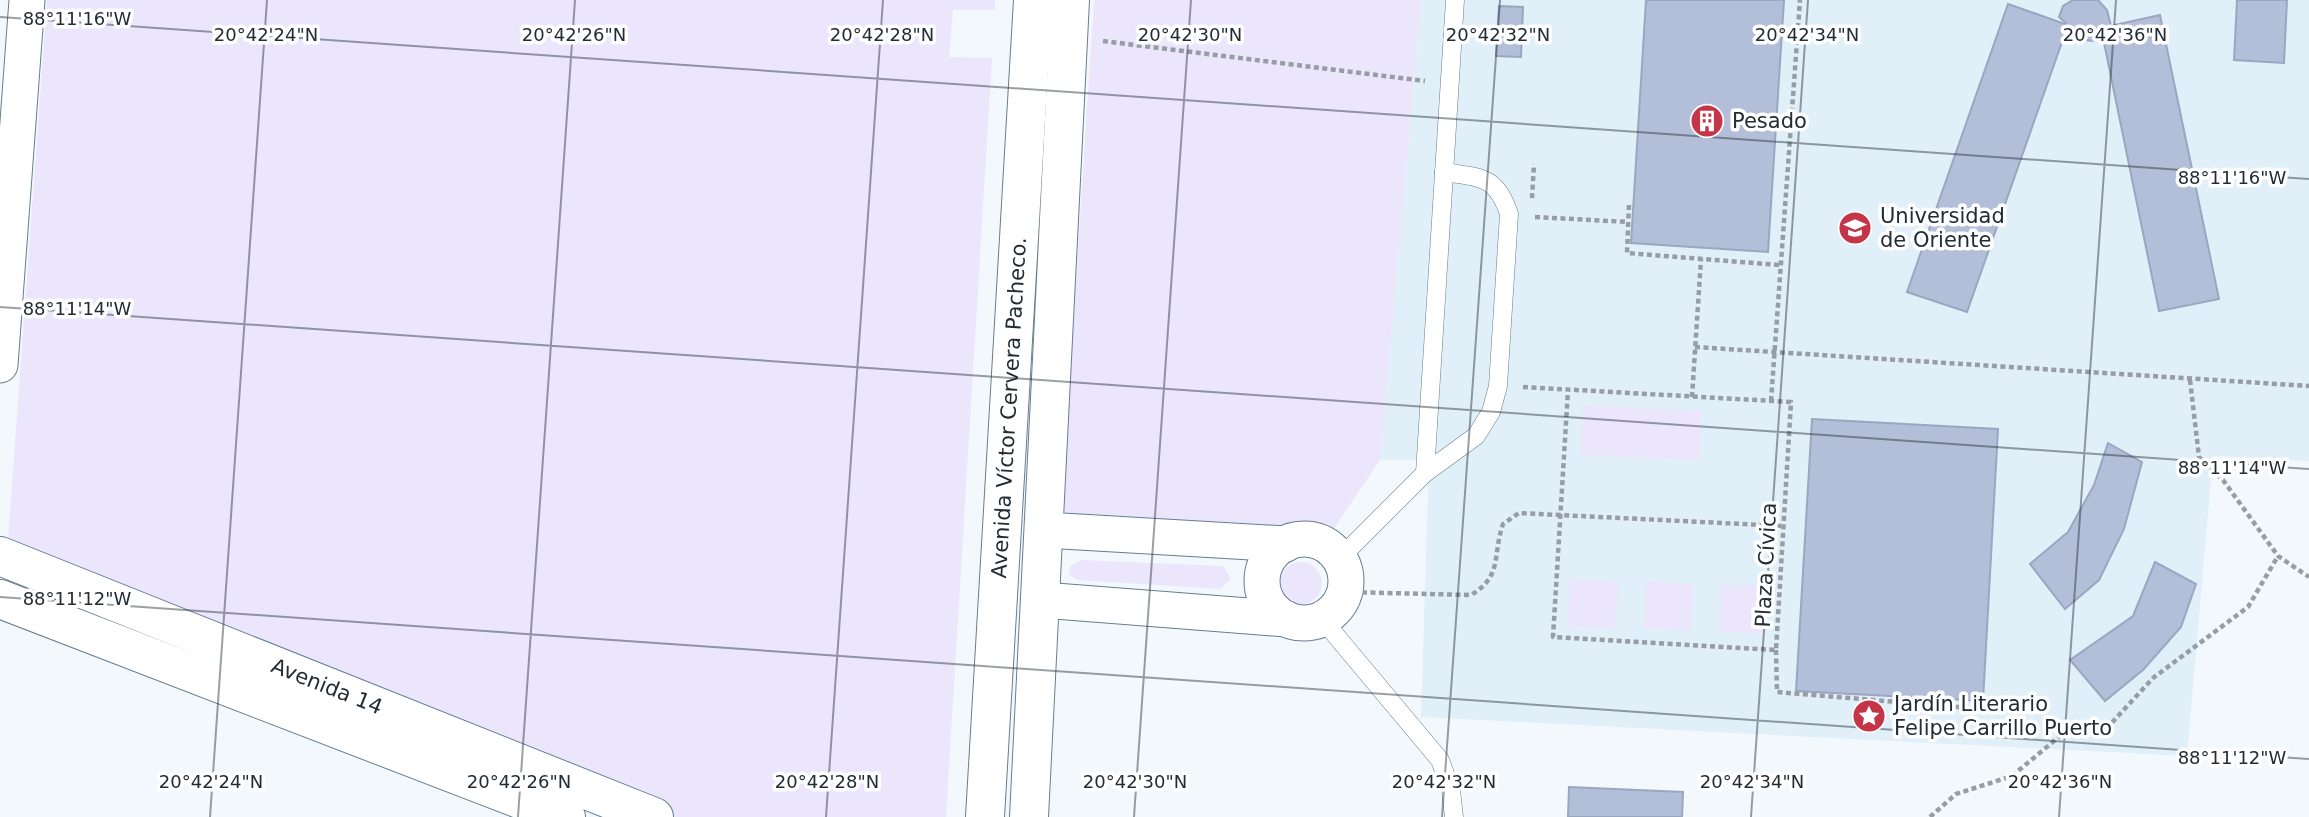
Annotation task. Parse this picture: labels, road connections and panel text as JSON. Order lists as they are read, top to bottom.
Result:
{
  "streets": {
    "street": ["Avenida Víctor Cervera Pacheco.", "Avenida 14"],
    "path": ["Plaza Cívica"]
  },
  "places": {
    "building": ["Pesado"],
    "school or university": ["Universidad de Oriente"],
    "place": ["Jardín Literario Felipe Carrillo Puerto"]
  },
  "coordinates": [
    "88°11'16\"W",
    "20°42'24\"N",
    "20°42'26\"N",
    "20°42'28\"N",
    "20°42'30\"N",
    "20°42'32\"N",
    "20°42'34\"N",
    "20°42'36\"N",
    "88°11'14\"W",
    "88°11'12\"W"
  ]
}
